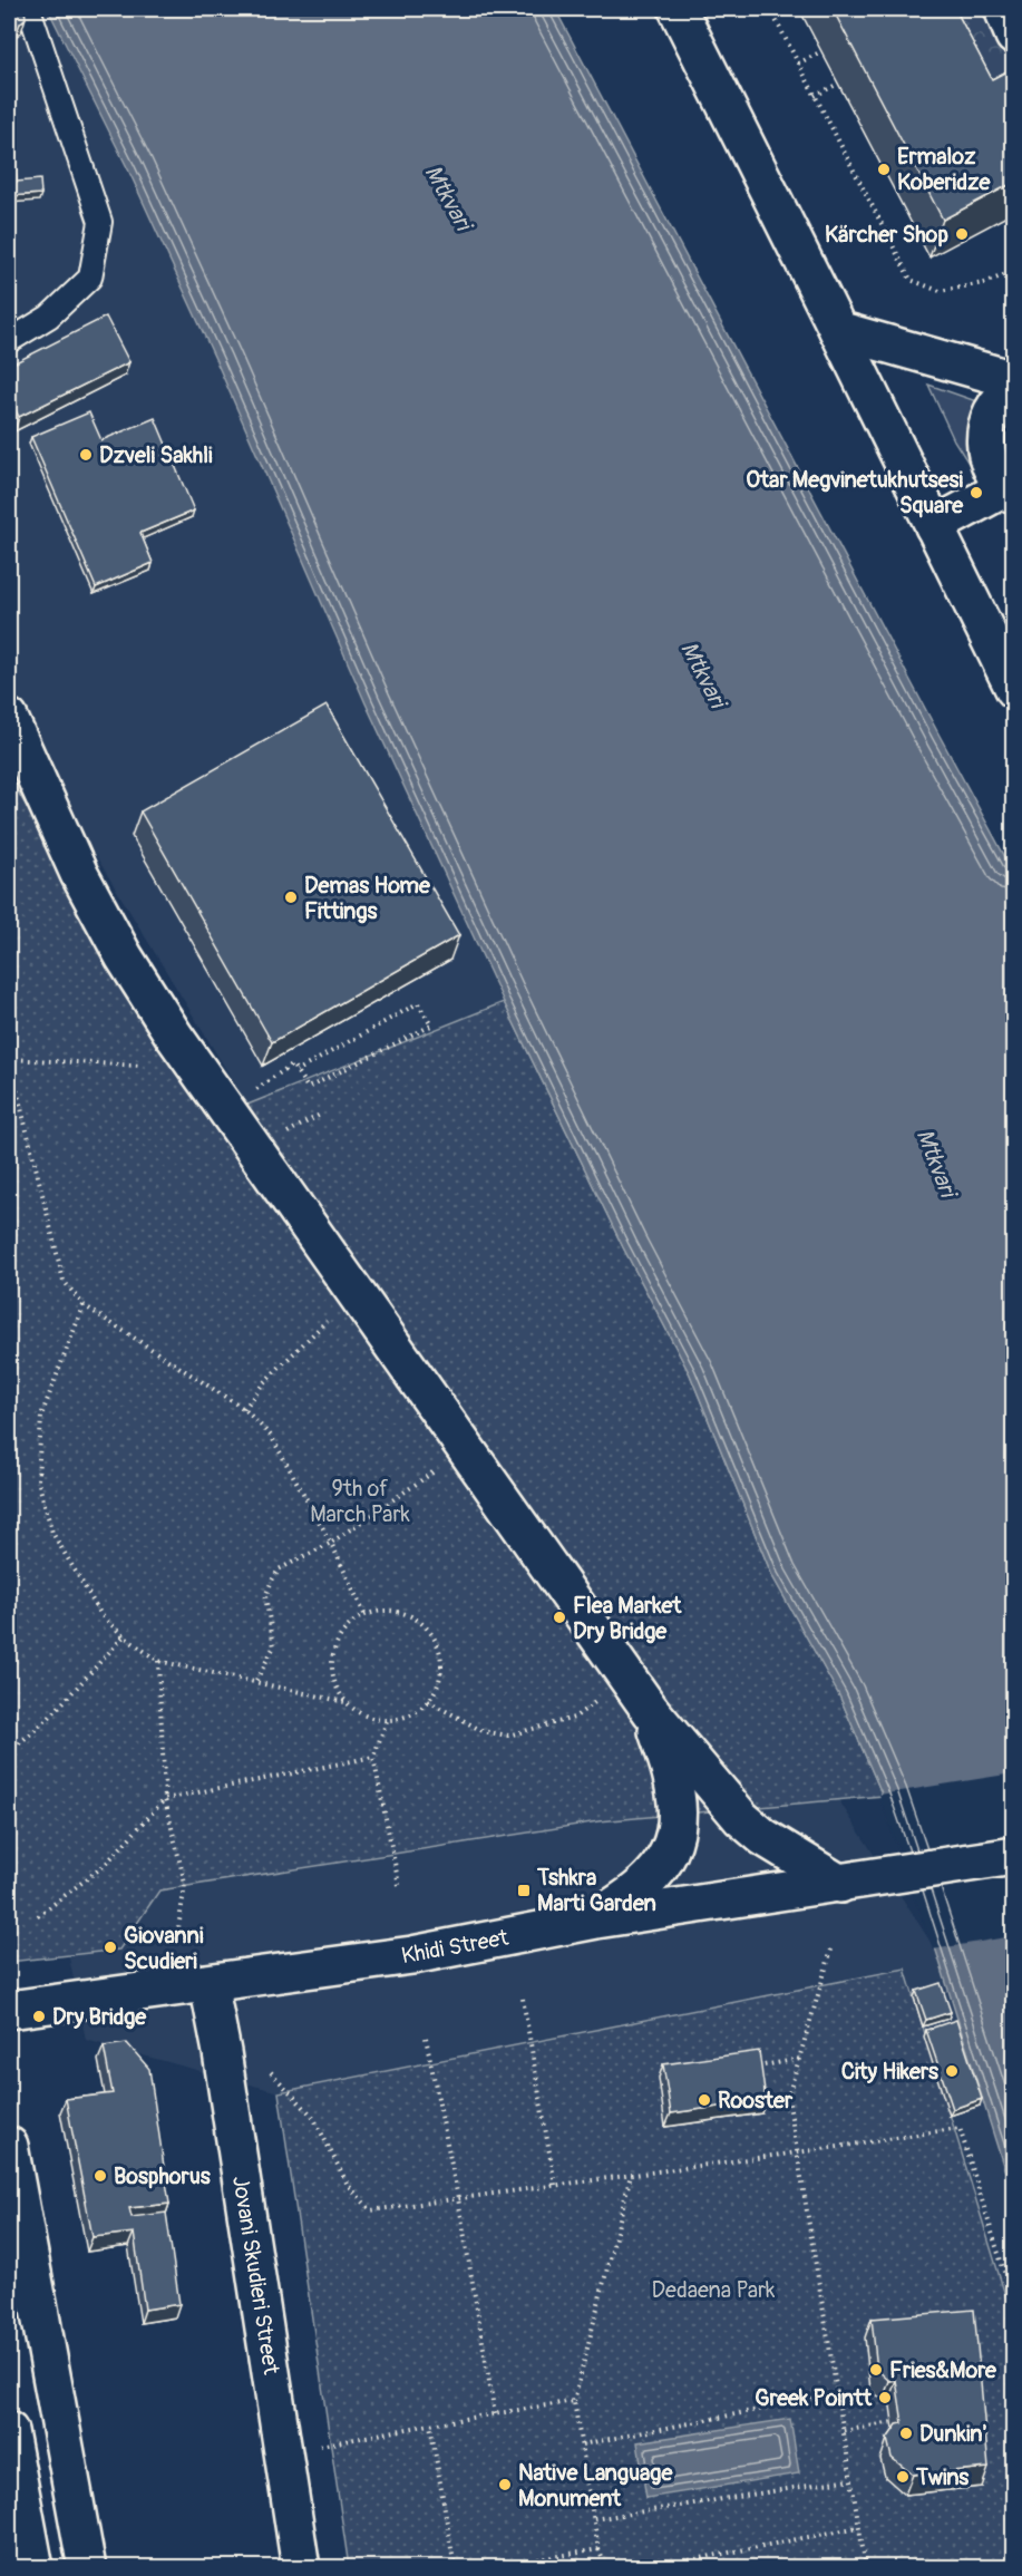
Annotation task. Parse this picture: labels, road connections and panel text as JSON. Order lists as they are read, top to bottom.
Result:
{
  "streets": {
    "main road": ["Khidi Street", "Jovani Skudieri Street"]
  },
  "crossings": [
    ["Khidi Street", "Jovani Skudieri Street"]
  ],
  "water": ["Mtkvari"],
  "parks": ["9th of March Park", "Dedaena Park"],
  "places": {
    "other": [
      "Ermaloz Koberidze",
      "Kärcher Shop",
      "Dzveli Sakhli",
      "Otar Megvinetukhutsesi Square",
      "Demas Home Fittings",
      "Flea Market Dry Bridge",
      "Giovanni Scudieri",
      "Dry Bridge",
      "City Hikers",
      "Rooster",
      "Bosphorus",
      "Fries&More",
      "Greek Pointt",
      "Dunkin'",
      "Twins",
      "Native Language Monument"
    ],
    "transit": ["Tshkra Marti Garden"]
  }
}
